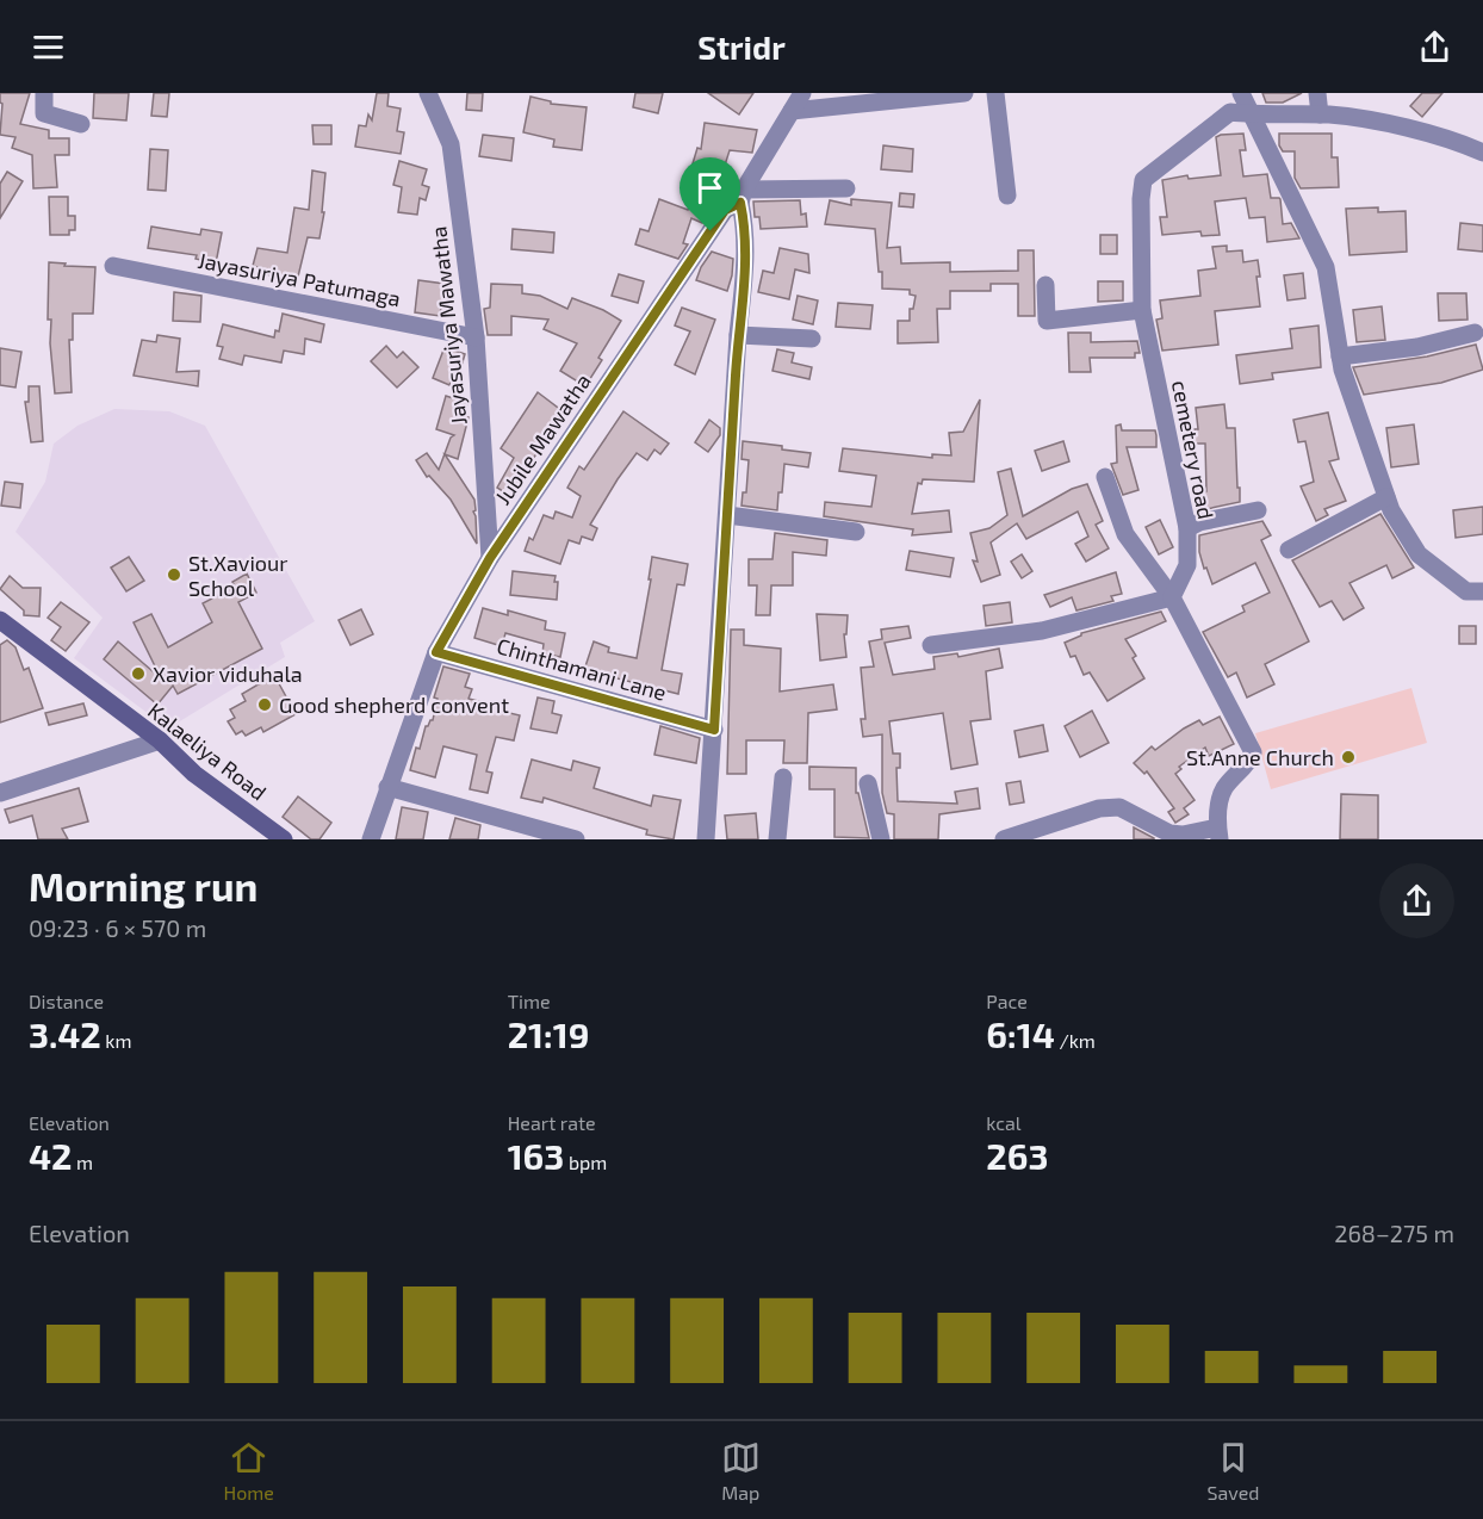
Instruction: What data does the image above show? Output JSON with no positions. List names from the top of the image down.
{
  "streets": {
    "street": [
      "Jayasuriya Patumaga",
      "Jayasuriya Mawatha",
      "Jubile Mawatha",
      "cemetery road",
      "Chinthamani Lane",
      "Kalaeliya Road"
    ]
  },
  "crossings": [
    ["Jayasuriya Patumaga", "Jayasuriya Mawatha"],
    ["Jayasuriya Mawatha", "Jubile Mawatha"],
    ["Jubile Mawatha", "Chinthamani Lane"]
  ],
  "places": [
    "St.Xaviour School",
    "Xavior viduhala",
    "Good shepherd convent",
    "St.Anne Church"
  ],
  "page": {
    "header": "Stridr",
    "heading": ["Morning run", "09:23 · 6 × 570 m"],
    "stats": [
      ["Distance", "3.42 km"],
      ["Time", "21:19"],
      ["Pace", "6:14 /km"],
      ["Elevation", "42 m"],
      ["Heart rate", "163 bpm"],
      ["kcal", "263"]
    ],
    "chart": ["Elevation", "268–275 m"],
    "tabs": ["Home", "Map", "Saved"]
  }
}
